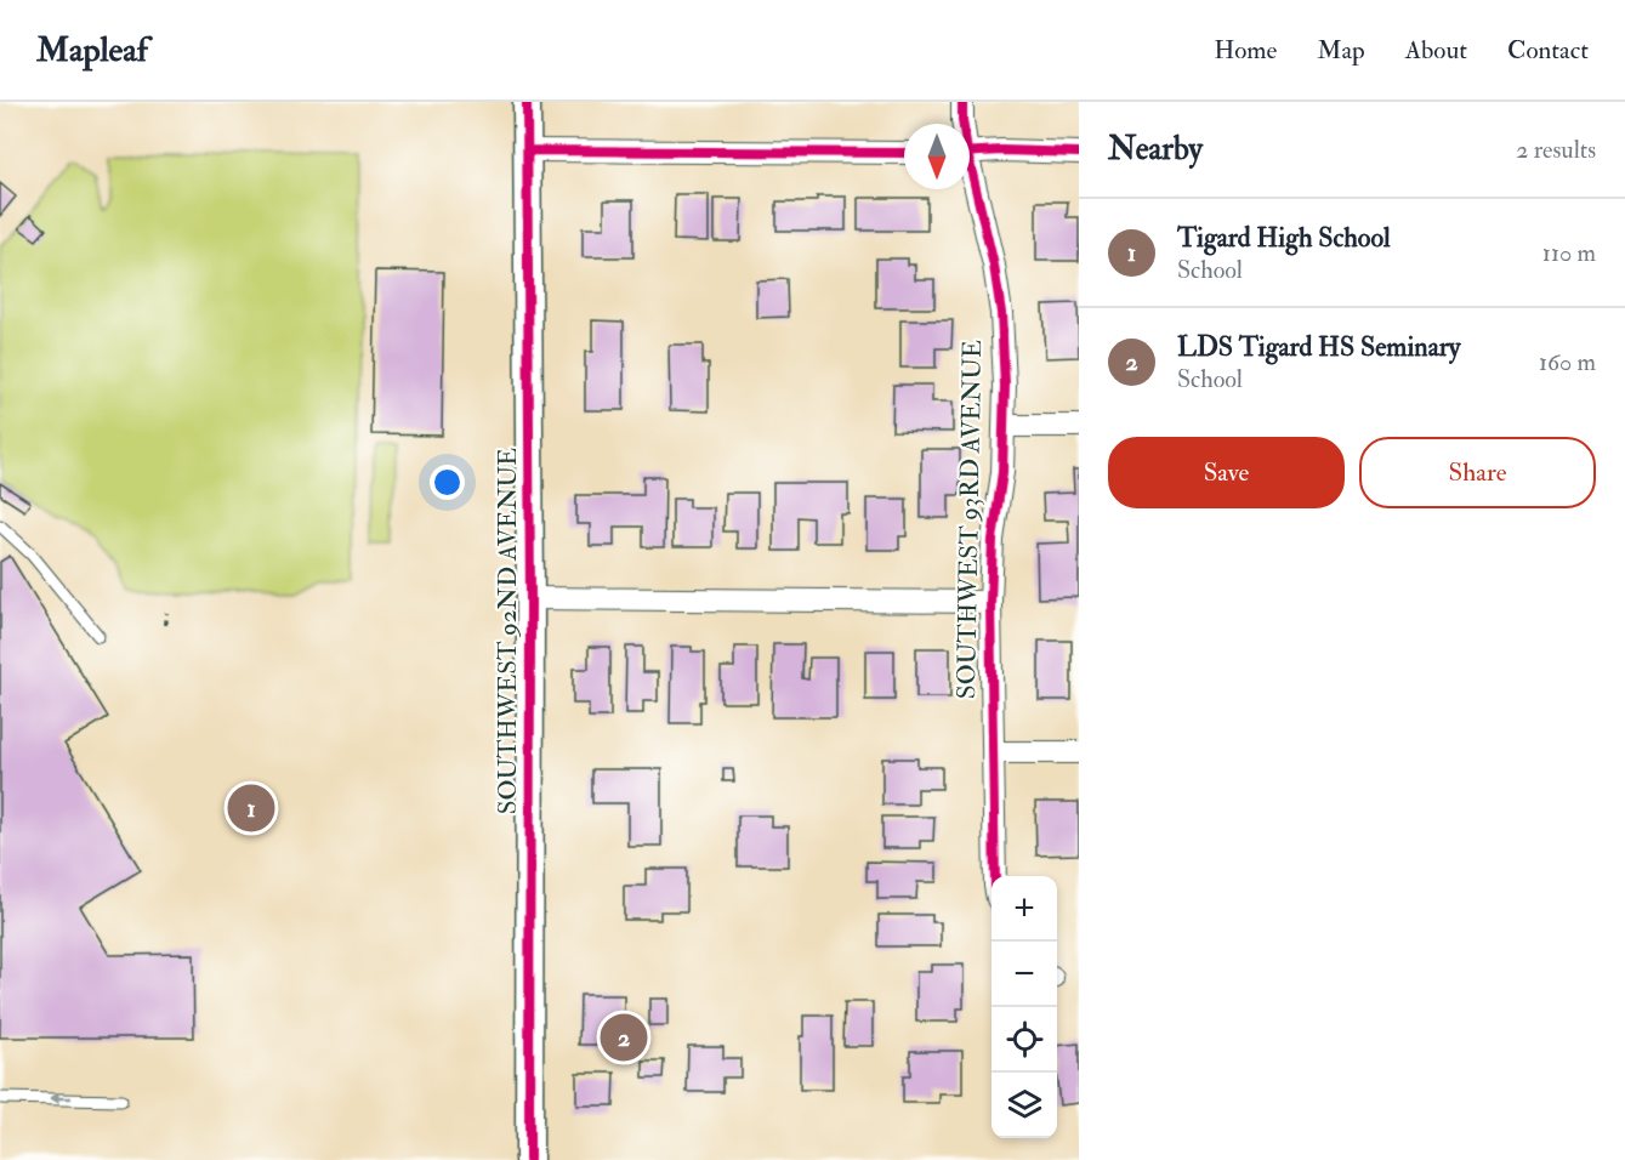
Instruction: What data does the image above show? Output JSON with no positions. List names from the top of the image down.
{
  "streets": {
    "street": ["SOUTHWEST 93RD AVENUE", "SOUTHWEST 92ND AVENUE"]
  },
  "north": "bottom",
  "page": {
    "header": "Mapleaf",
    "nav": [
      "Home",
      "Map",
      "About",
      "Contact"
    ],
    "heading": ["Nearby", "2 results"],
    "list": [
      {
        "mark": "1",
        "name": "Tigard High School",
        "note": "School",
        "value": "110 m"
      },
      {
        "mark": "2",
        "name": "LDS Tigard HS Seminary",
        "note": "School",
        "value": "160 m"
      }
    ],
    "buttons": ["Save", "Share"],
    "pins": ["1", "2"],
    "map_buttons": ["+", "−"]
  }
}
